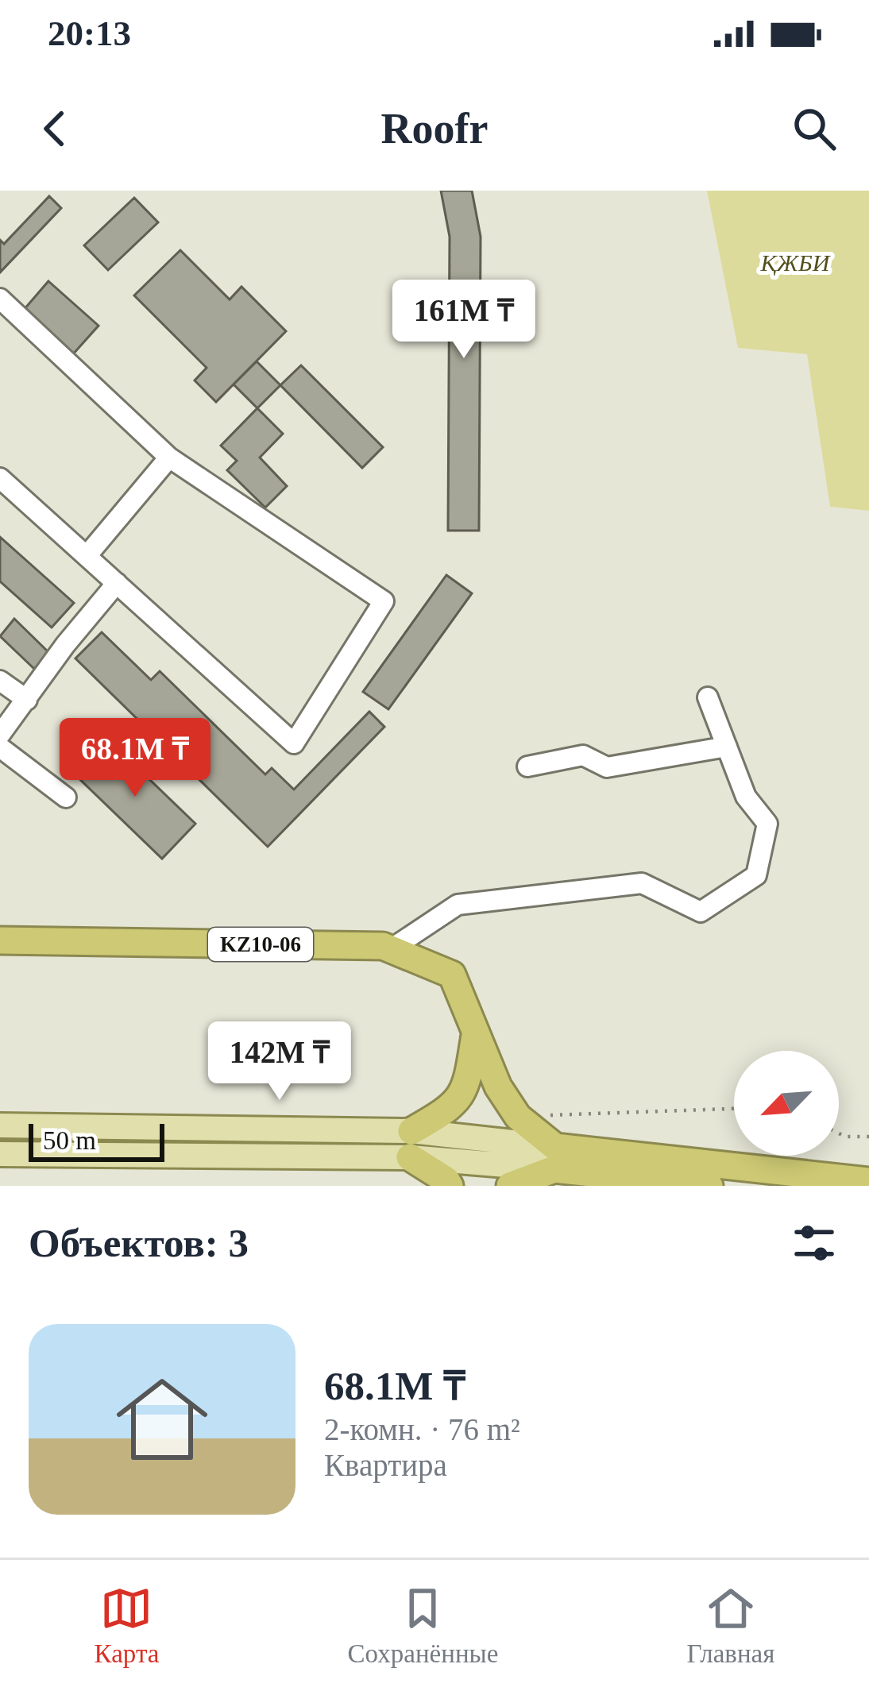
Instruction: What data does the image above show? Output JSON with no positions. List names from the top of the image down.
{
  "streets": {
    "highway": ["KZ10-06"]
  },
  "parks": ["ҚЖБИ"],
  "scale_bar": "50 m",
  "north": "bottom left",
  "page": {
    "status": "20:13",
    "header": "Roofr",
    "price": ["161M ₸", "68.1M ₸", "142M ₸"],
    "scale": "50 m",
    "heading": "Объектов: 3",
    "list": [
      {
        "name": "68.1M ₸",
        "note": "2-комн. · 76 m² · Квартира"
      }
    ],
    "tabs": ["Карта", "Сохранённые", "Главная"]
  }
}
